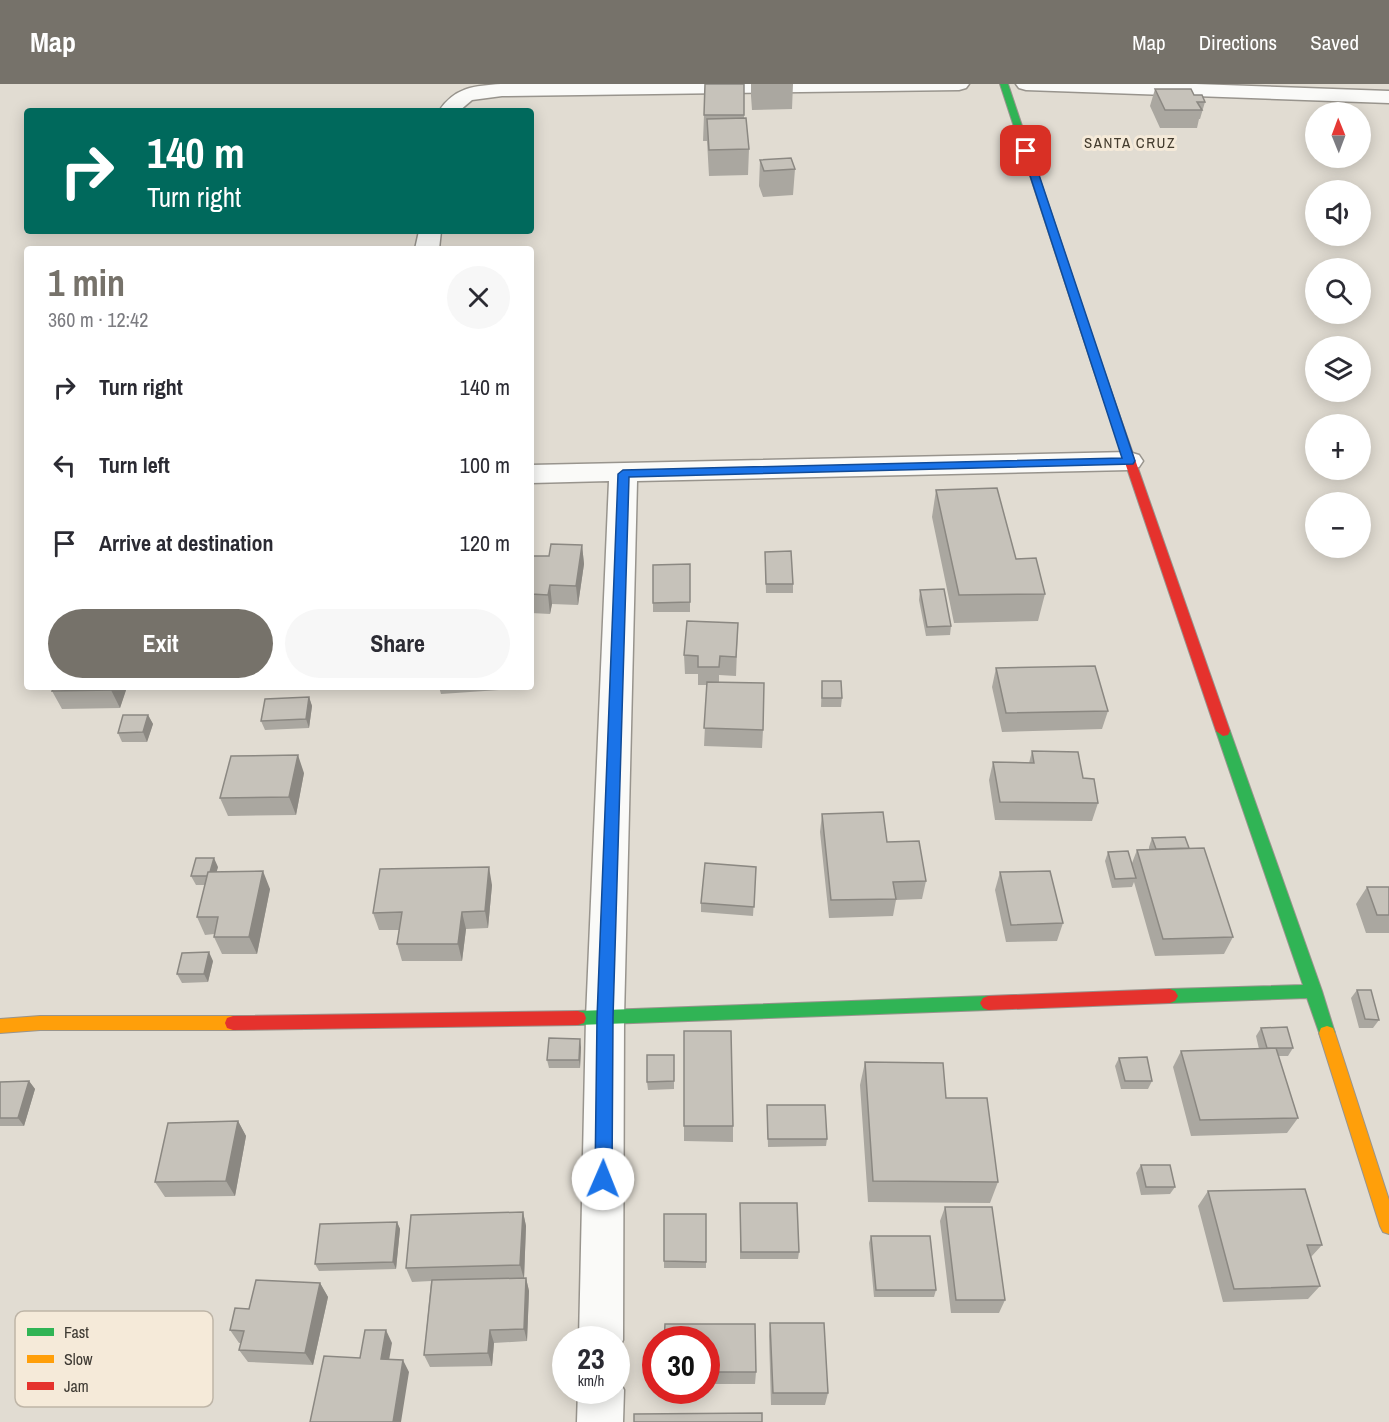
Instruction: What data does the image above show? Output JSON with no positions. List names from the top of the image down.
{
  "districts": ["SANTA CRUZ"],
  "legend": ["Fast", "Slow", "Jam"],
  "north": "top",
  "page": {
    "header": "Map",
    "nav": ["Map", "Directions", "Saved"],
    "map_buttons": ["+", "−"],
    "turn": ["140 m", "Turn right"],
    "heading": ["1 min", "360 m · 12:42"],
    "list": [
      {
        "name": "Turn right",
        "value": "140 m"
      },
      {
        "name": "Turn left",
        "value": "100 m"
      },
      {
        "name": "Arrive at destination",
        "value": "120 m"
      }
    ],
    "buttons": ["Exit", "Share"],
    "speed": "23 km/h",
    "limit": "30"
  }
}
